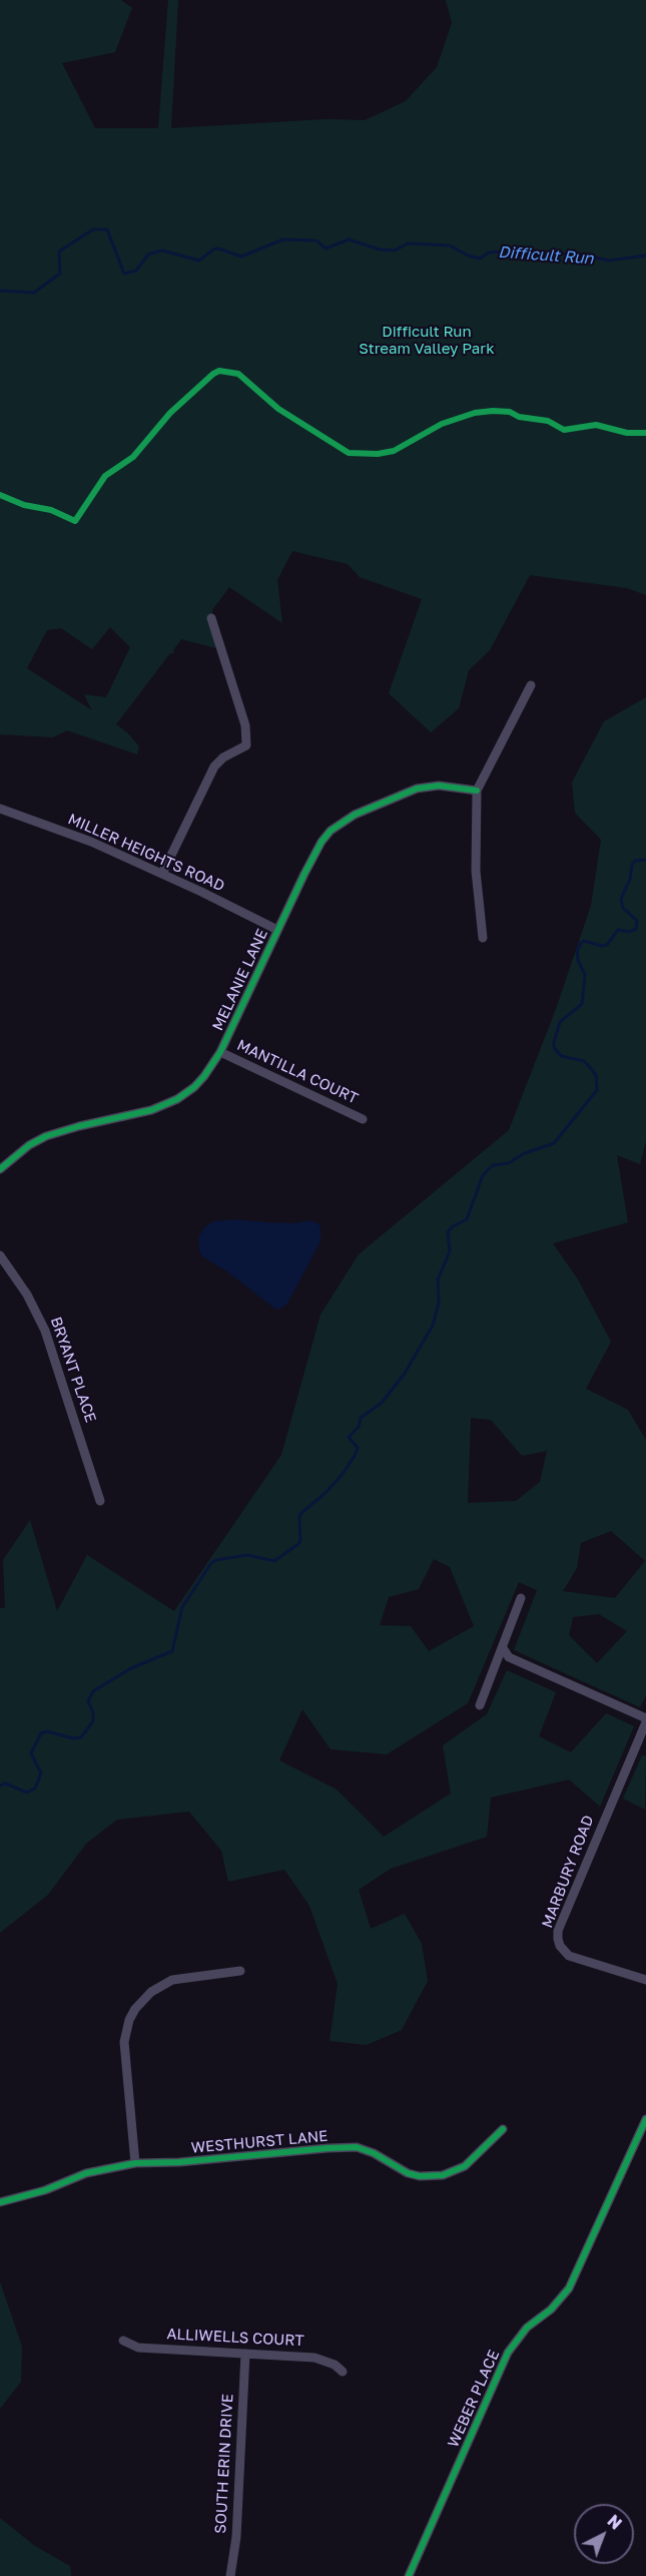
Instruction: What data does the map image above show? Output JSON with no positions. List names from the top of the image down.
{
  "streets": {
    "street": [
      "MILLER HEIGHTS ROAD",
      "MELANIE LANE",
      "MANTILLA COURT",
      "BRYANT PLACE",
      "MARBURY ROAD",
      "WESTHURST LANE",
      "ALLIWELLS COURT",
      "WEBER PLACE",
      "SOUTH ERIN DRIVE"
    ]
  },
  "crossings": [
    ["MILLER HEIGHTS ROAD", "MELANIE LANE"],
    ["MELANIE LANE", "MANTILLA COURT"],
    ["ALLIWELLS COURT", "SOUTH ERIN DRIVE"]
  ],
  "water": ["Difficult Run"],
  "parks": ["Difficult Run Stream Valley Park"],
  "north": "top right"
}
